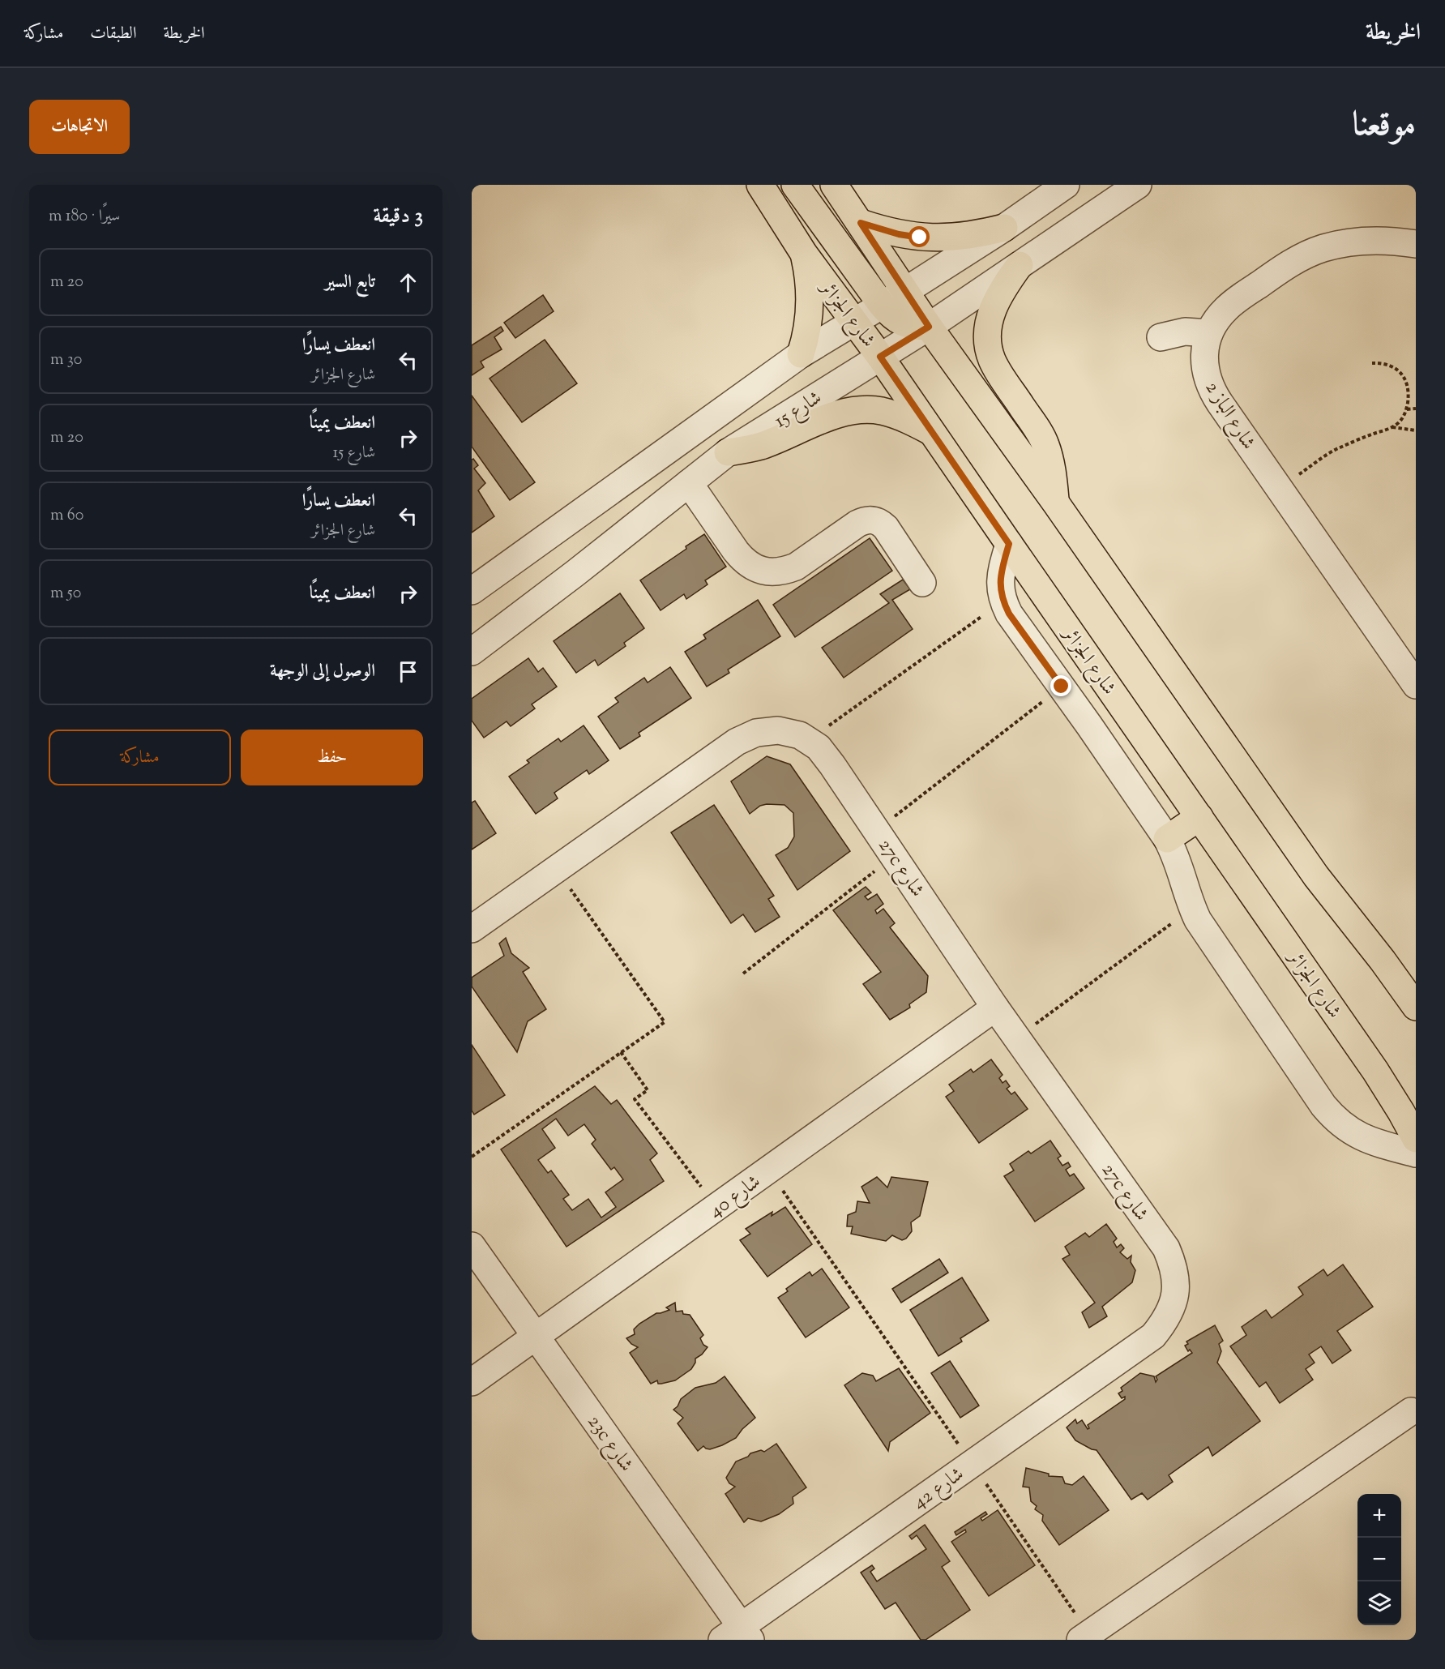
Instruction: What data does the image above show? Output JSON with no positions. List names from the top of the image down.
{
  "streets": {
    "main road": ["شارع الجزائر"],
    "street": [
      "شارع 15",
      "شارع الباز 2",
      "27c شارع",
      "شارع 40",
      "23c شارع",
      "شارع 42"
    ]
  },
  "crossings": [
    ["شارع الجزائر", "شارع 15"],
    ["27c شارع", "شارع 40"],
    ["27c شارع", "شارع 42"],
    ["شارع 40", "23c شارع"],
    ["23c شارع", "شارع 42"]
  ],
  "page": {
    "header": "الخريطة",
    "nav": ["الخريطة", "الطبقات", "مشاركة"],
    "title": "موقعنا",
    "buttons": [
      "الاتجاهات",
      ["حفظ", "مشاركة"]
    ],
    "heading": ["3 دقيقة", "سيرًا · 180 m"],
    "list": [
      ["تابع السير", "20 m"],
      ["انعطف يسارًا", "شارع الجزائر", "30 m"],
      ["انعطف يمينًا", "شارع 15", "20 m"],
      ["انعطف يسارًا", "شارع الجزائر", "60 m"],
      ["انعطف يمينًا", "50 m"],
      "الوصول إلى الوجهة"
    ],
    "map_buttons": ["+", "−"]
  }
}
